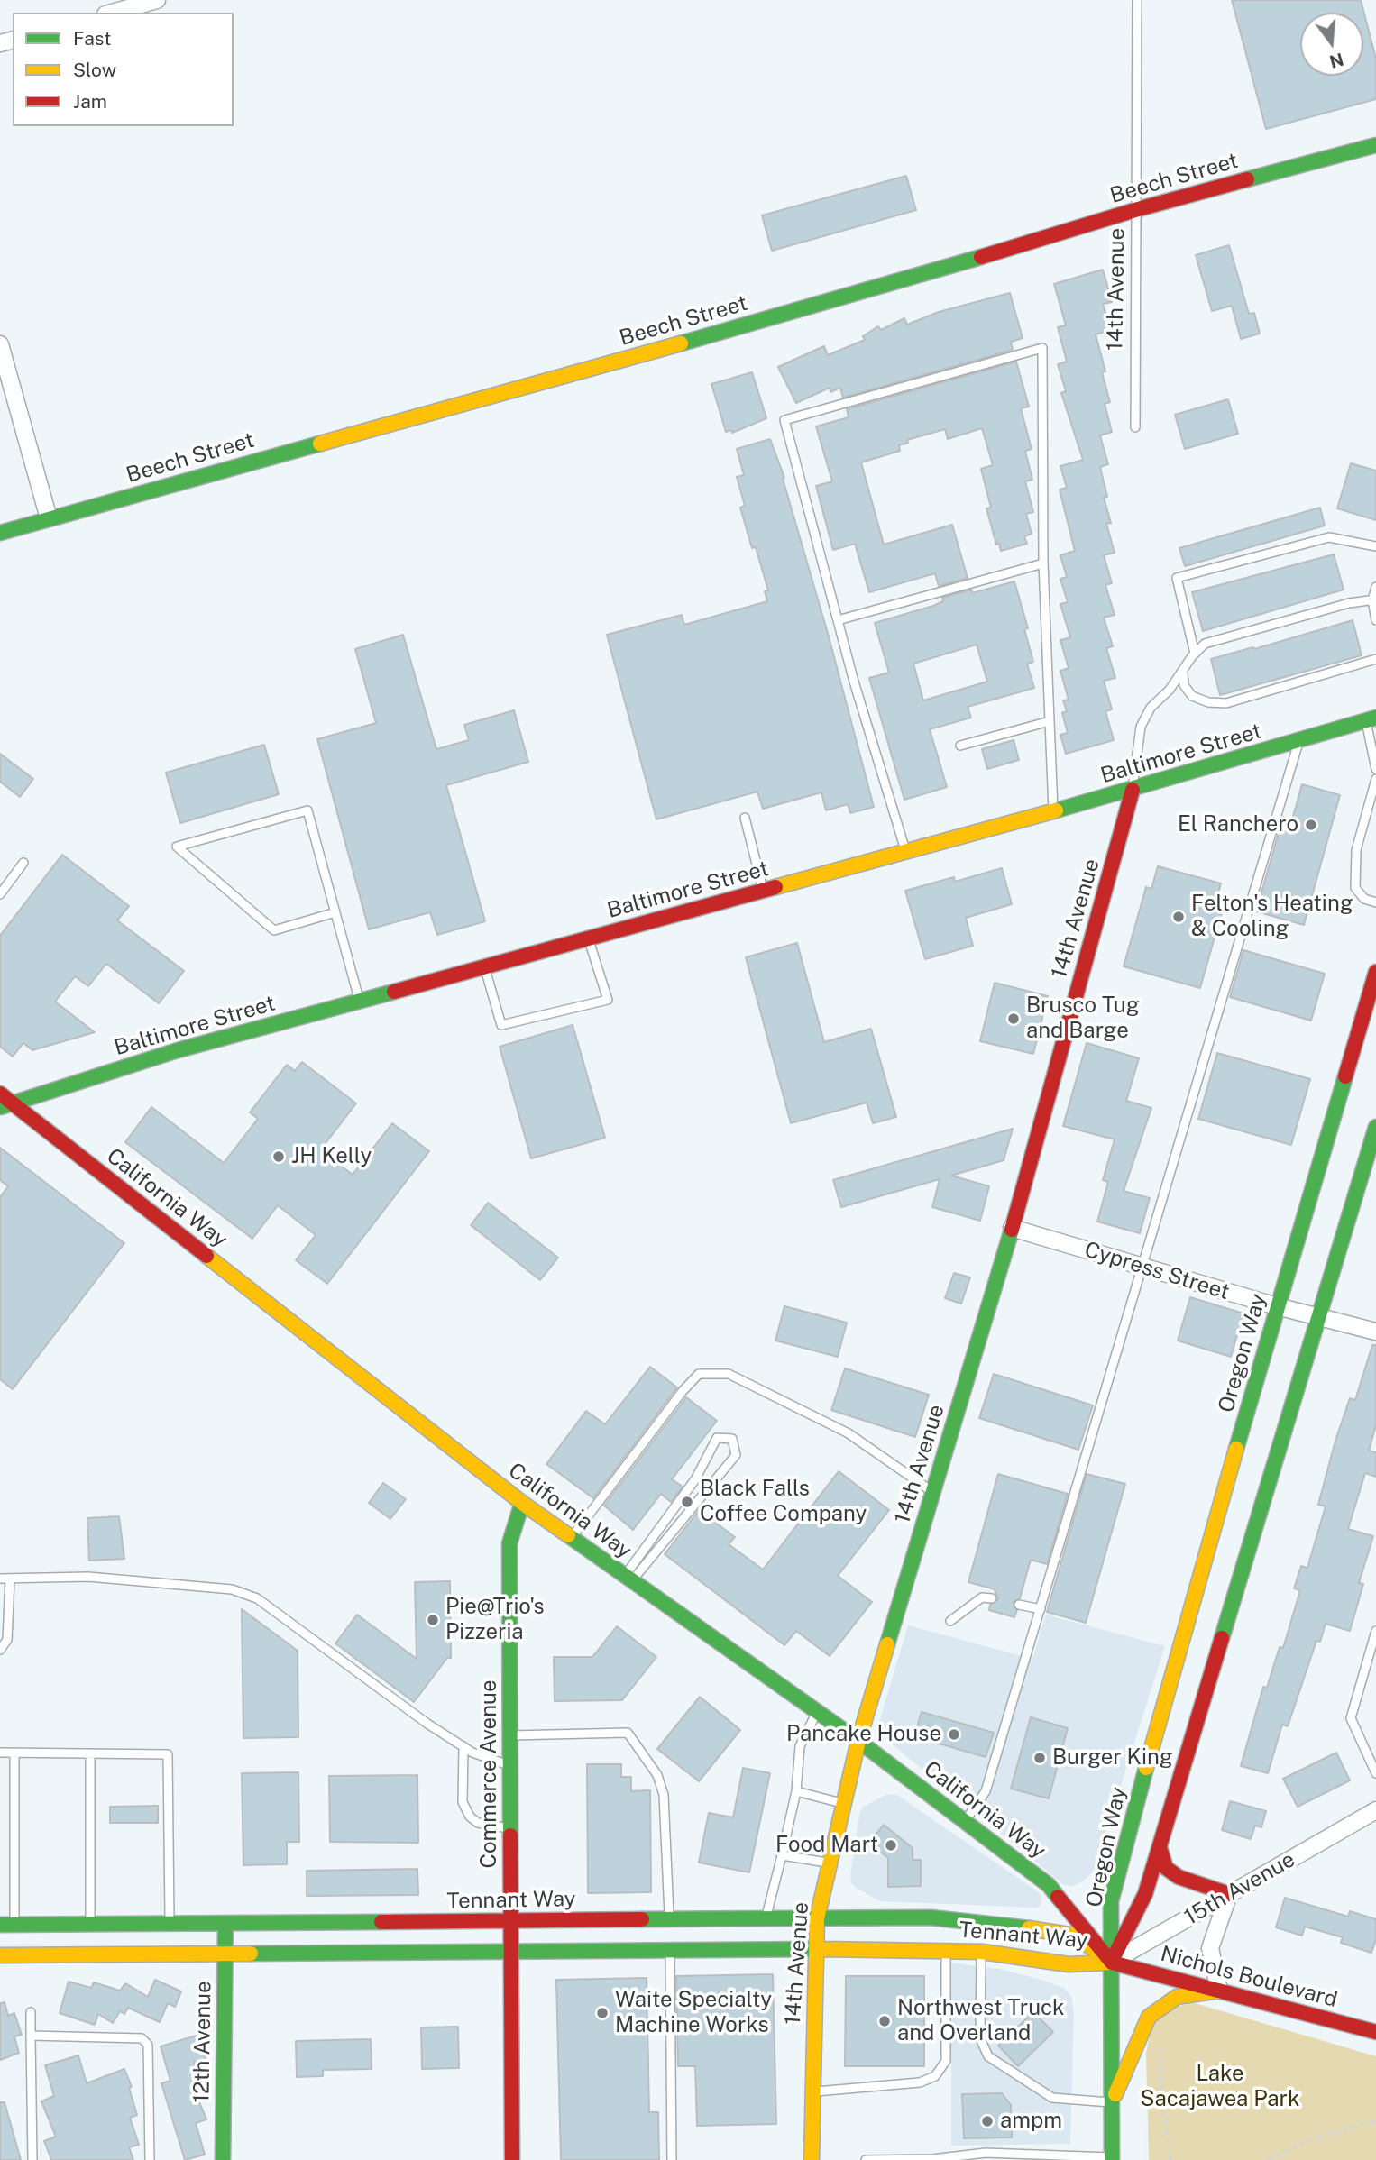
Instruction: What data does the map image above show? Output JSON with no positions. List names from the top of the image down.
{
  "streets": {
    "street": [
      "Beech Street",
      "14th Avenue",
      "Baltimore Street",
      "California Way",
      "Cypress Street",
      "Oregon Way",
      "Commerce Avenue",
      "15th Avenue",
      "Tennant Way",
      "Nichols Boulevard",
      "12th Avenue"
    ]
  },
  "crossings": [
    ["Beech Street", "14th Avenue"],
    ["14th Avenue", "Baltimore Street"],
    ["14th Avenue", "California Way"],
    ["14th Avenue", "Cypress Street"],
    ["14th Avenue", "Tennant Way"],
    ["Baltimore Street", "California Way"],
    ["California Way", "Oregon Way"],
    ["California Way", "Commerce Avenue"],
    ["California Way", "15th Avenue"],
    ["California Way", "Tennant Way"],
    ["California Way", "Nichols Boulevard"],
    ["Cypress Street", "Oregon Way"],
    ["Oregon Way", "15th Avenue"],
    ["Oregon Way", "Tennant Way"],
    ["Oregon Way", "Nichols Boulevard"],
    ["Commerce Avenue", "Tennant Way"],
    ["15th Avenue", "Tennant Way"],
    ["15th Avenue", "Nichols Boulevard"],
    ["Tennant Way", "Nichols Boulevard"],
    ["Tennant Way", "12th Avenue"]
  ],
  "parks": ["Lake Sacajawea Park"],
  "places": [
    "El Ranchero",
    "Felton's Heating & Cooling",
    "Brusco Tug and Barge",
    "JH Kelly",
    "Black Falls Coffee Company",
    "Pie@Trio's Pizzeria",
    "Pancake House",
    "Burger King",
    "Food Mart",
    "Waite Specialty Machine Works",
    "Northwest Truck and Overland",
    "ampm"
  ],
  "legend": ["Fast", "Slow", "Jam"],
  "north": "bottom"
}
